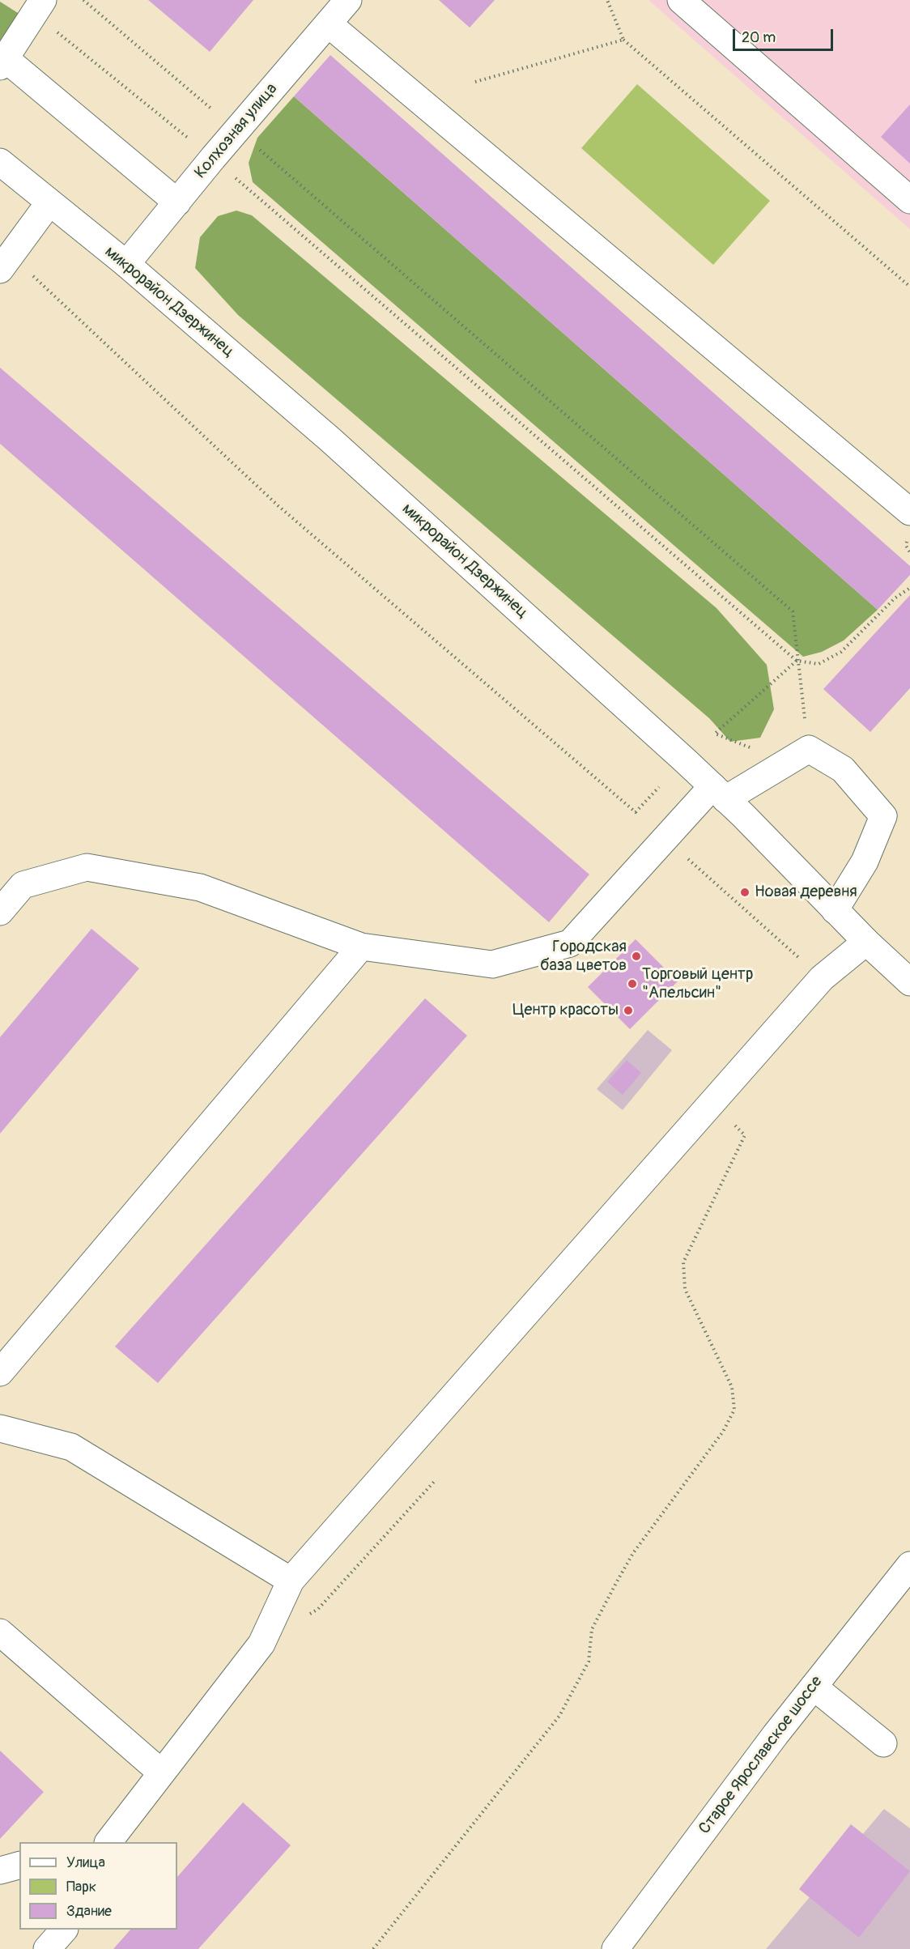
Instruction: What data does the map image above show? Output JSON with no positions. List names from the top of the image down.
{
  "streets": {
    "main road": ["Колхозная улица", "микрорайон Дзержинец", "Старое Ярославское шоссе"]
  },
  "crossings": [
    ["Колхозная улица", "микрорайон Дзержинец"]
  ],
  "places": [
    "Новая деревня",
    "Городская база цветов",
    "Торговый центр \"Апельсин\"",
    "Центр красоты"
  ],
  "legend": ["Улица", "Парк", "Здание"],
  "scale_bar": "20 m"
}
